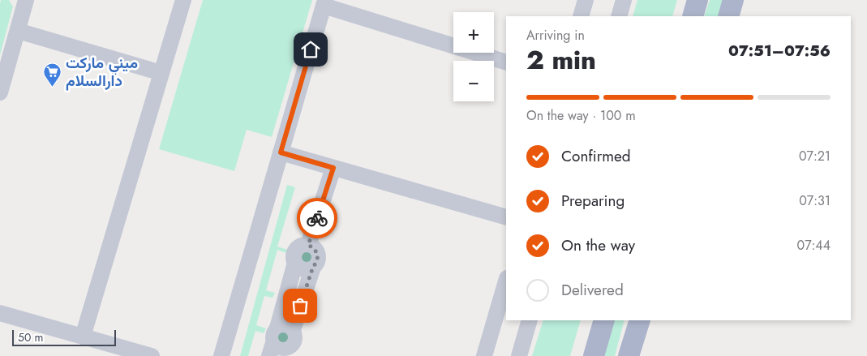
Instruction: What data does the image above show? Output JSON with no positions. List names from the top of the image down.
{
  "places": {
    "supermarket": ["ميني ماركت دارالسلام"]
  },
  "scale_bar": "50 m",
  "page": {
    "map_buttons": ["+", "−"],
    "heading": ["2 min", "Arriving in", "07:51–07:56"],
    "bar": "On the way · 100 m",
    "list": [
      ["Confirmed", "07:21"],
      ["Preparing", "07:31"],
      ["On the way", "07:44"],
      "Delivered"
    ],
    "scale": "50 m"
  }
}
